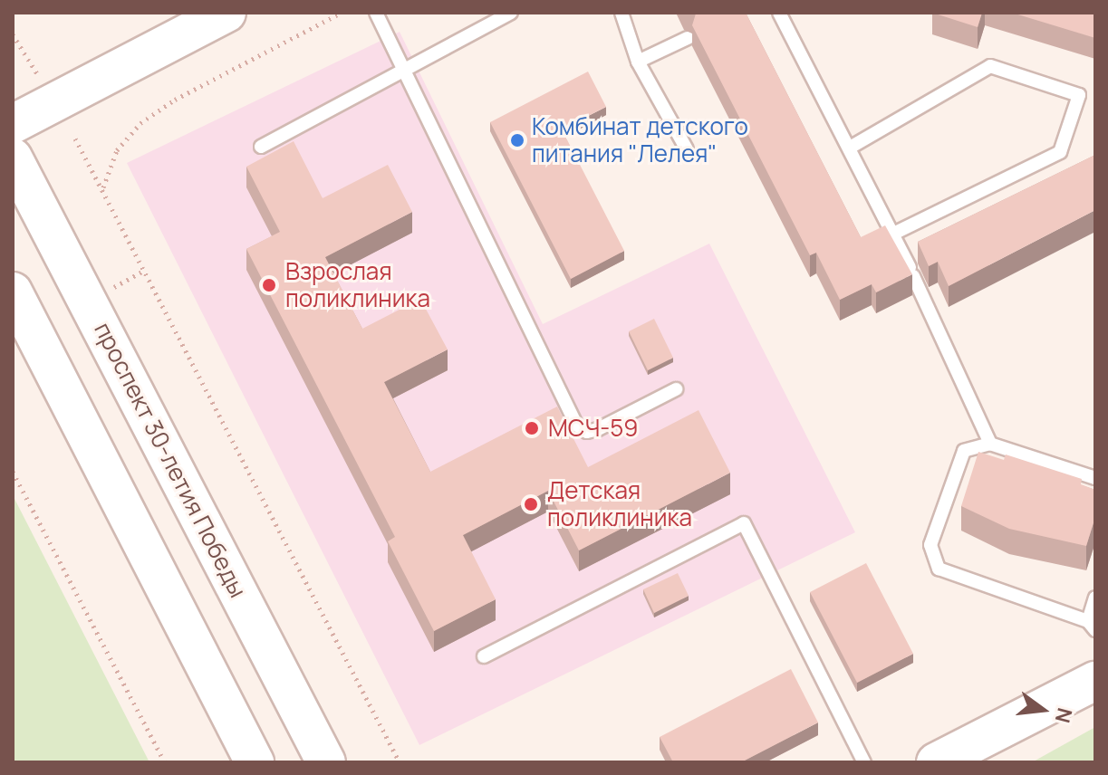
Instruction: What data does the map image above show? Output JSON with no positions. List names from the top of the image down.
{
  "streets": {
    "main road": ["проспект 30-летия Победы"]
  },
  "places": [
    "Комбинат детского питания \"Лелея\"",
    "Взрослая поликлиника",
    "МСЧ-59",
    "Детская поликлиника"
  ],
  "north": "right"
}
